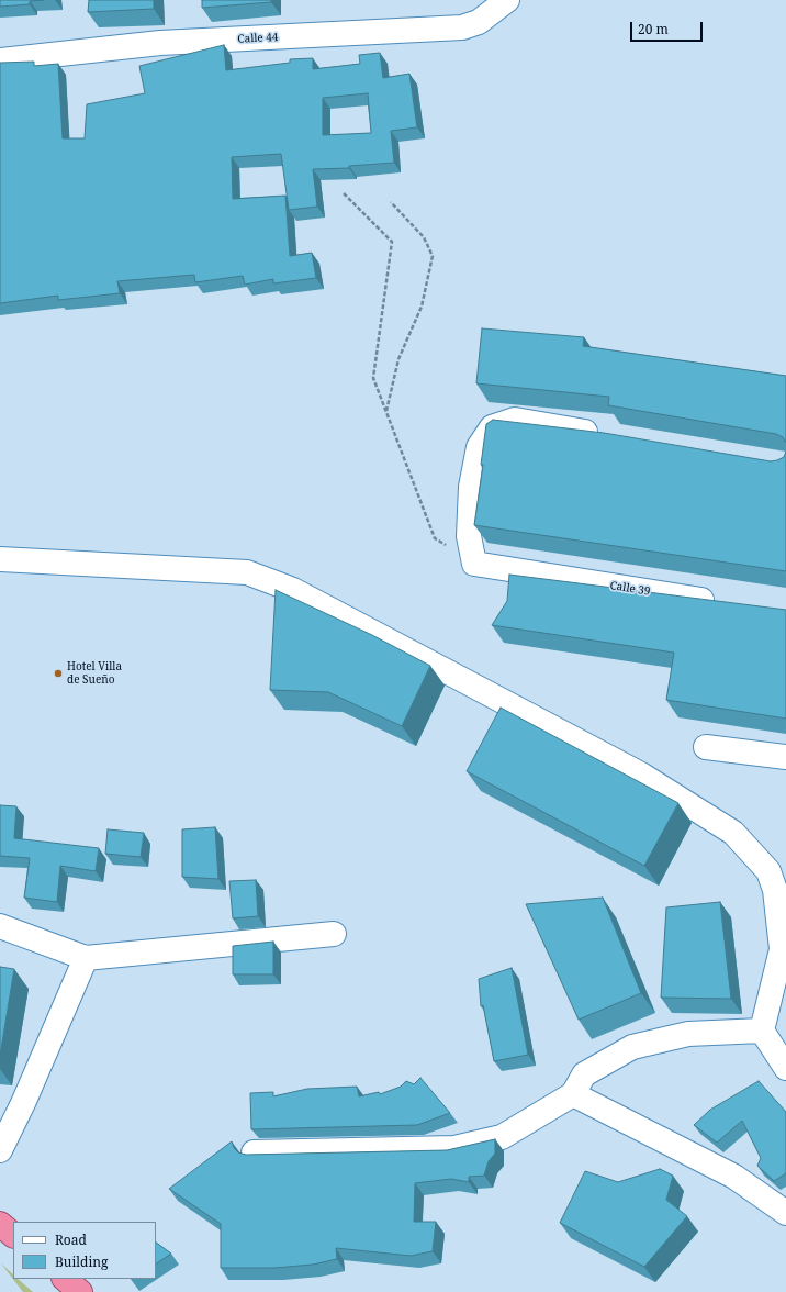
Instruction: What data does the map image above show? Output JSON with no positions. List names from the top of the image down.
{
  "streets": {
    "street": ["Calle 44", "Calle 39"]
  },
  "places": ["Hotel Villa de Sueño"],
  "legend": ["Road", "Building"],
  "scale_bar": "20 m"
}
